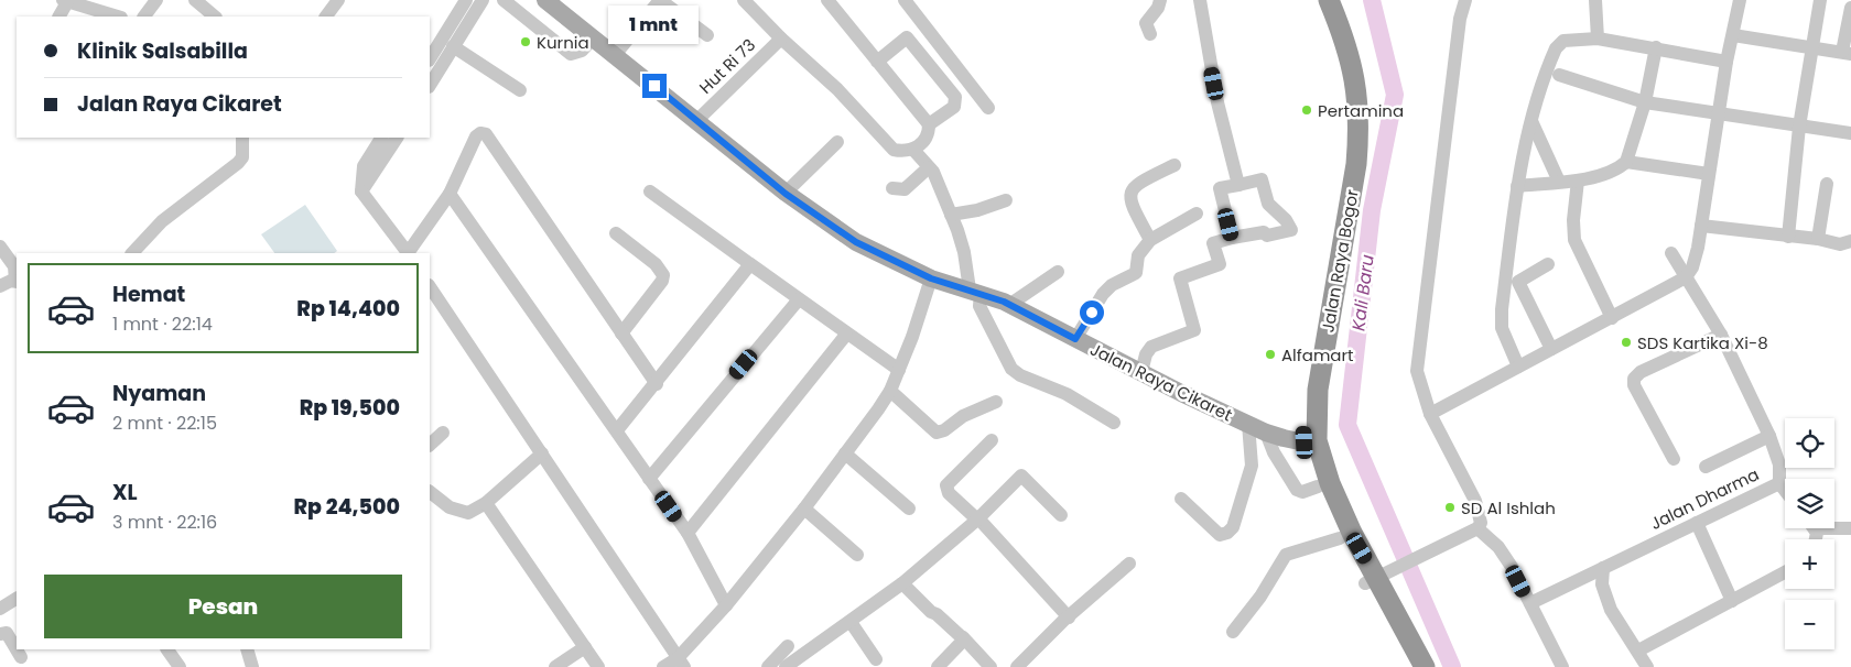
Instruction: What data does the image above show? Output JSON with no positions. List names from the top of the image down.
{
  "streets": {
    "highway": ["Jalan Raya Bogor"],
    "main road": ["Jalan Raya Cikaret"],
    "street": ["Hut Ri 73", "Jalan Dharma"]
  },
  "crossings": [
    ["Hut Ri 73", "Jalan Raya Cikaret"],
    ["Jalan Raya Bogor", "Jalan Raya Cikaret"]
  ],
  "water": ["Kali Baru"],
  "places": [
    "Kurnia",
    "Pertamina",
    "SDS Kartika Xi-8",
    "Alfamart",
    "SD Al Ishlah"
  ],
  "page": {
    "bubble": "1 mnt",
    "banner": ["Klinik Salsabilla", "Jalan Raya Cikaret"],
    "list": [
      {
        "name": "Hemat",
        "note": "1 mnt · 22:14",
        "value": "Rp 14,400"
      },
      {
        "name": "Nyaman",
        "note": "2 mnt · 22:15",
        "value": "Rp 19,500"
      },
      {
        "name": "XL",
        "note": "3 mnt · 22:16",
        "value": "Rp 24,500"
      }
    ],
    "map_buttons": ["+", "−"],
    "buttons": "Pesan"
  }
}
